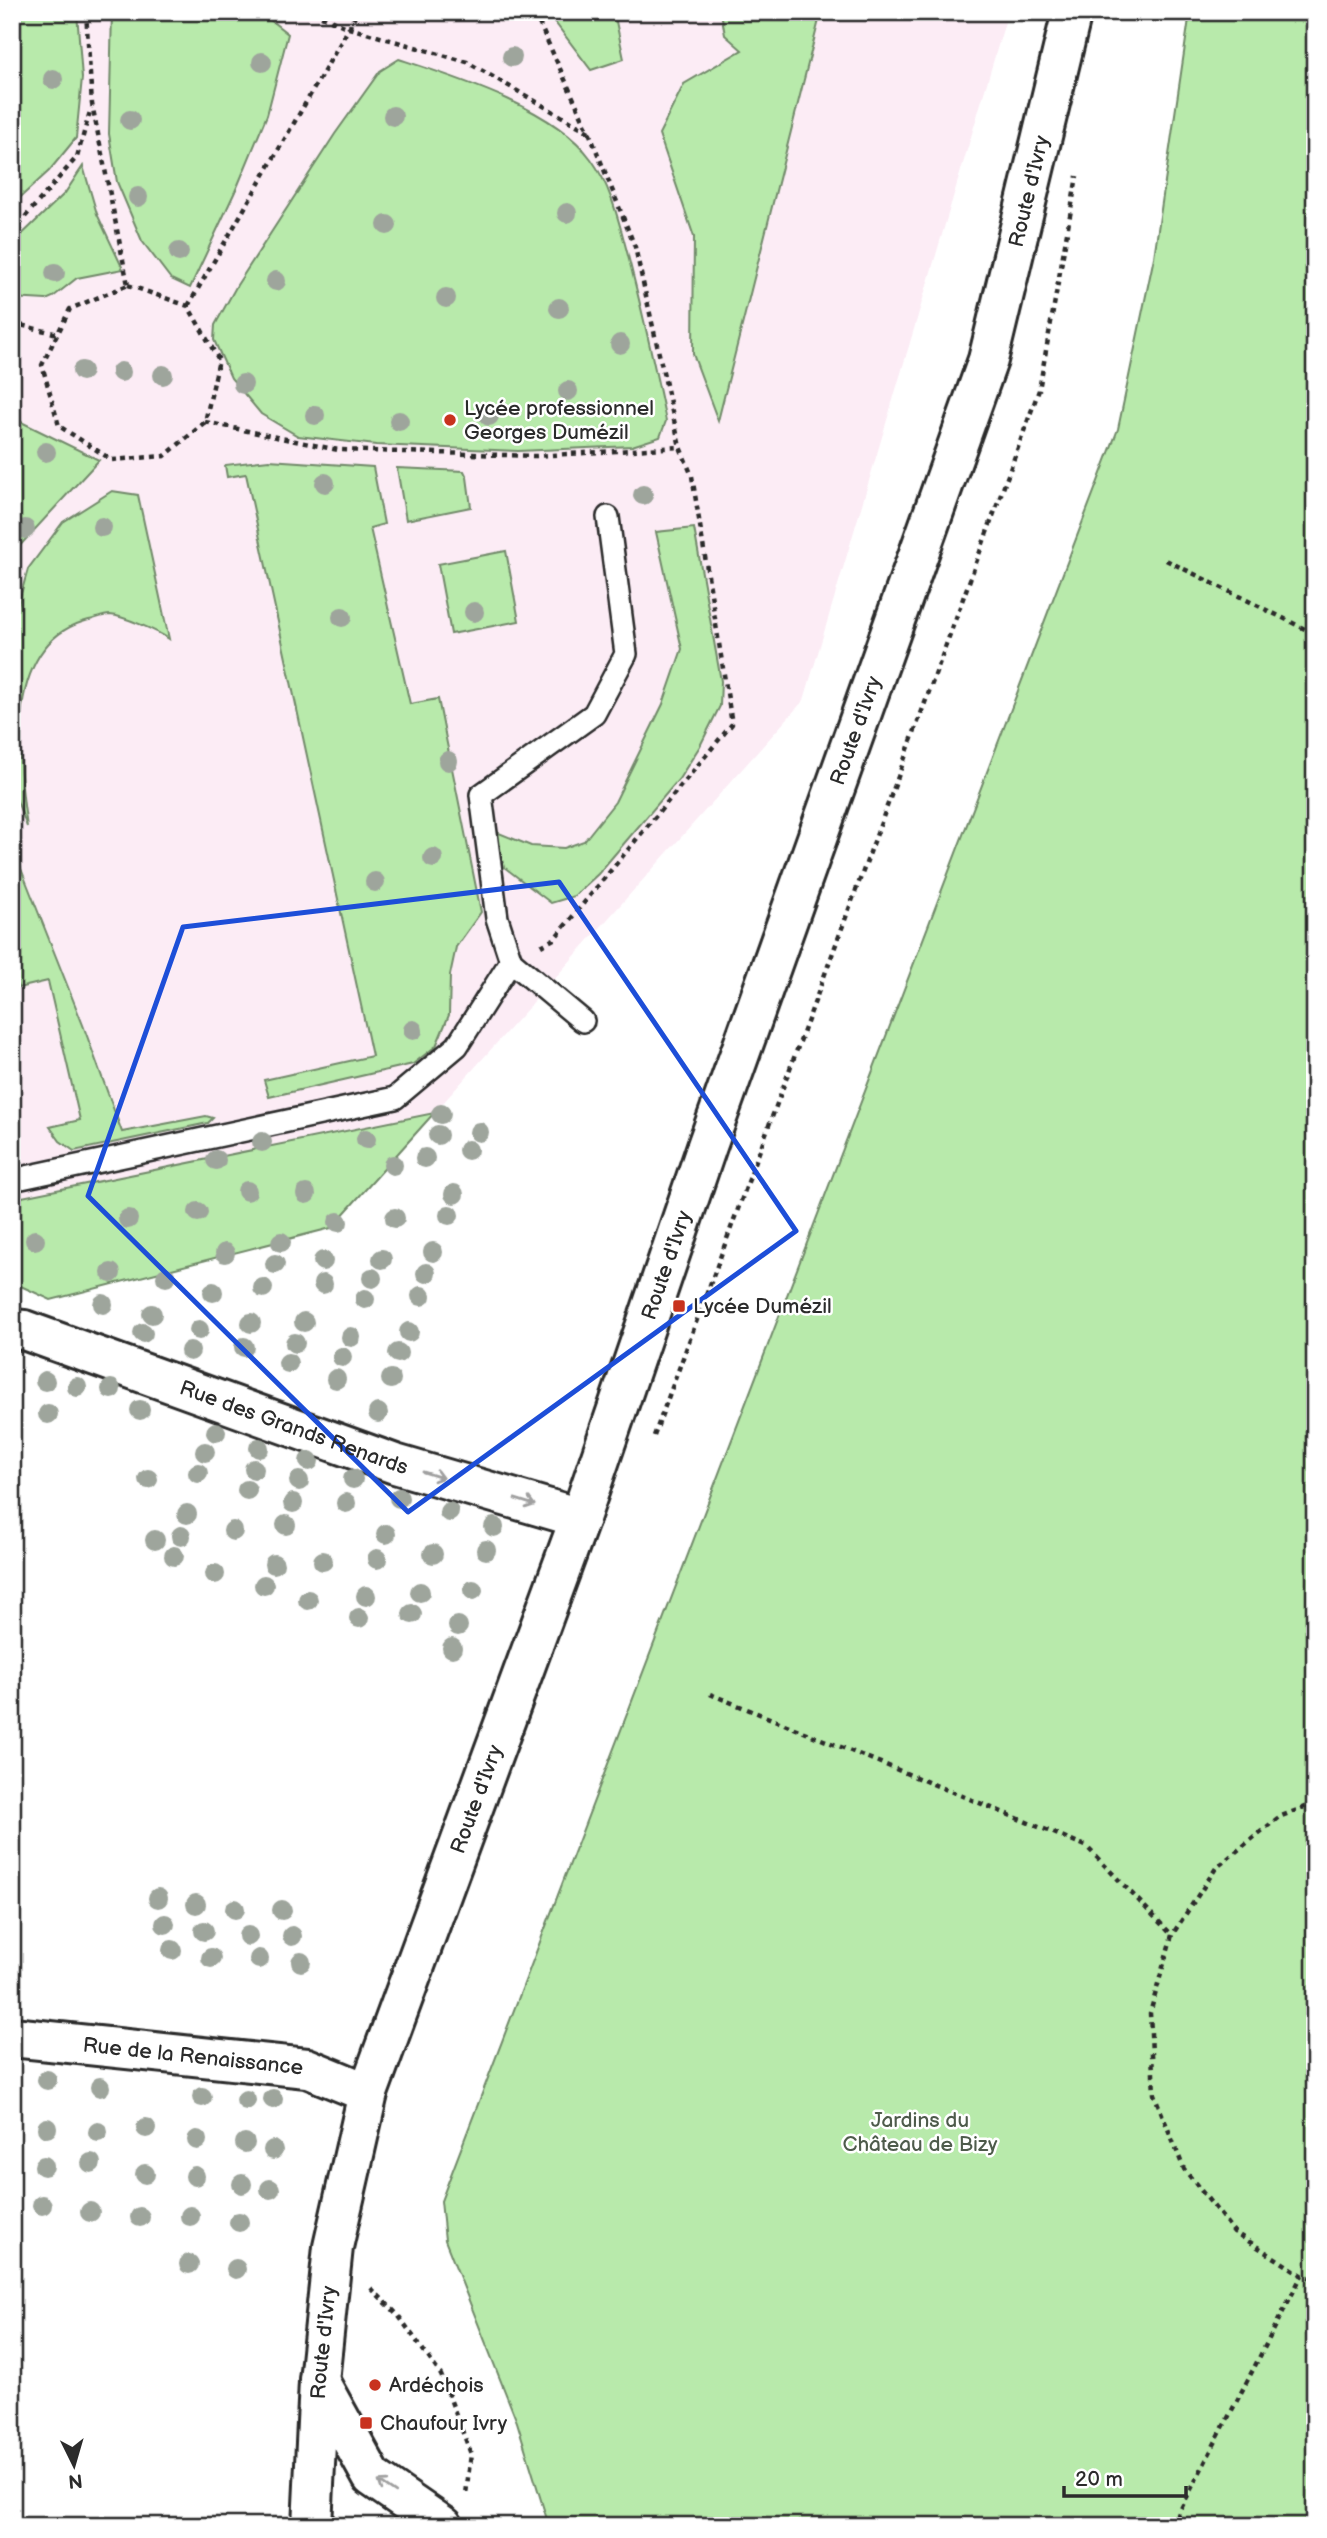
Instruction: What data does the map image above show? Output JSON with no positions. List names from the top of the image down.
{
  "streets": {
    "street": ["Route d'Ivry", "Rue des Grands Renards", "Rue de la Renaissance"]
  },
  "crossings": [
    ["Route d'Ivry", "Rue des Grands Renards"],
    ["Route d'Ivry", "Rue de la Renaissance"]
  ],
  "one_way": ["Rue des Grands Renards"],
  "parks": ["Jardins du Château de Bizy"],
  "places": {
    "other": ["Lycée professionnel Georges Dumézil", "Ardéchois"],
    "transit": ["Lycée Dumézil", "Chaufour Ivry"]
  },
  "scale_bar": "20 m",
  "north": "bottom"
}
